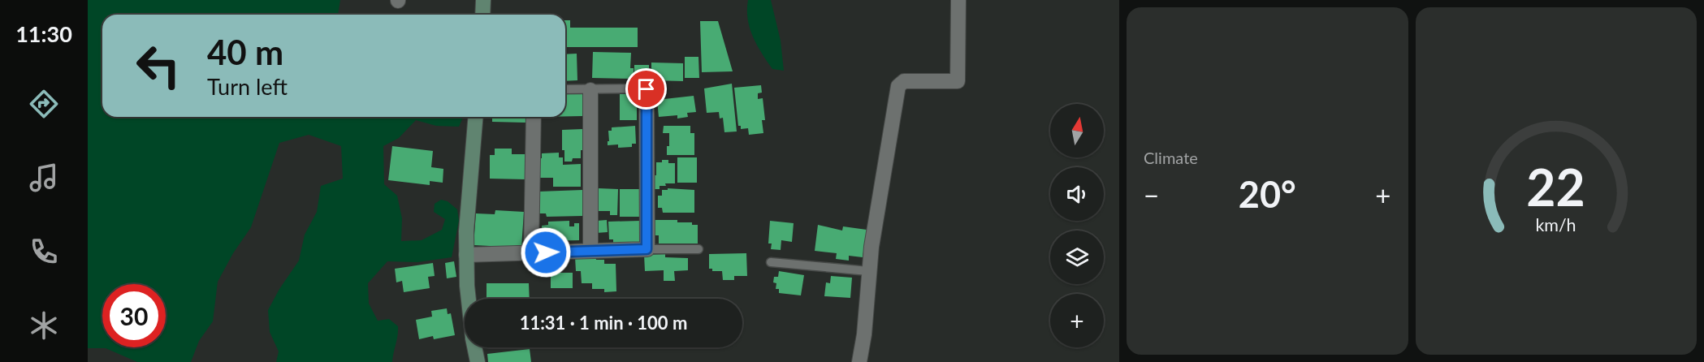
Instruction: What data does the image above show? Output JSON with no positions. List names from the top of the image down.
{
  "north": "top",
  "page": {
    "tabs": "11:30",
    "tile": "Climate",
    "turn": ["40 m", "Turn left"],
    "map_buttons": "+",
    "heat": ["−", "20°", "+"],
    "limit": "30",
    "trip": "11:31 · 1 min · 100 m",
    "gauge": ["22", "km/h"]
  }
}
